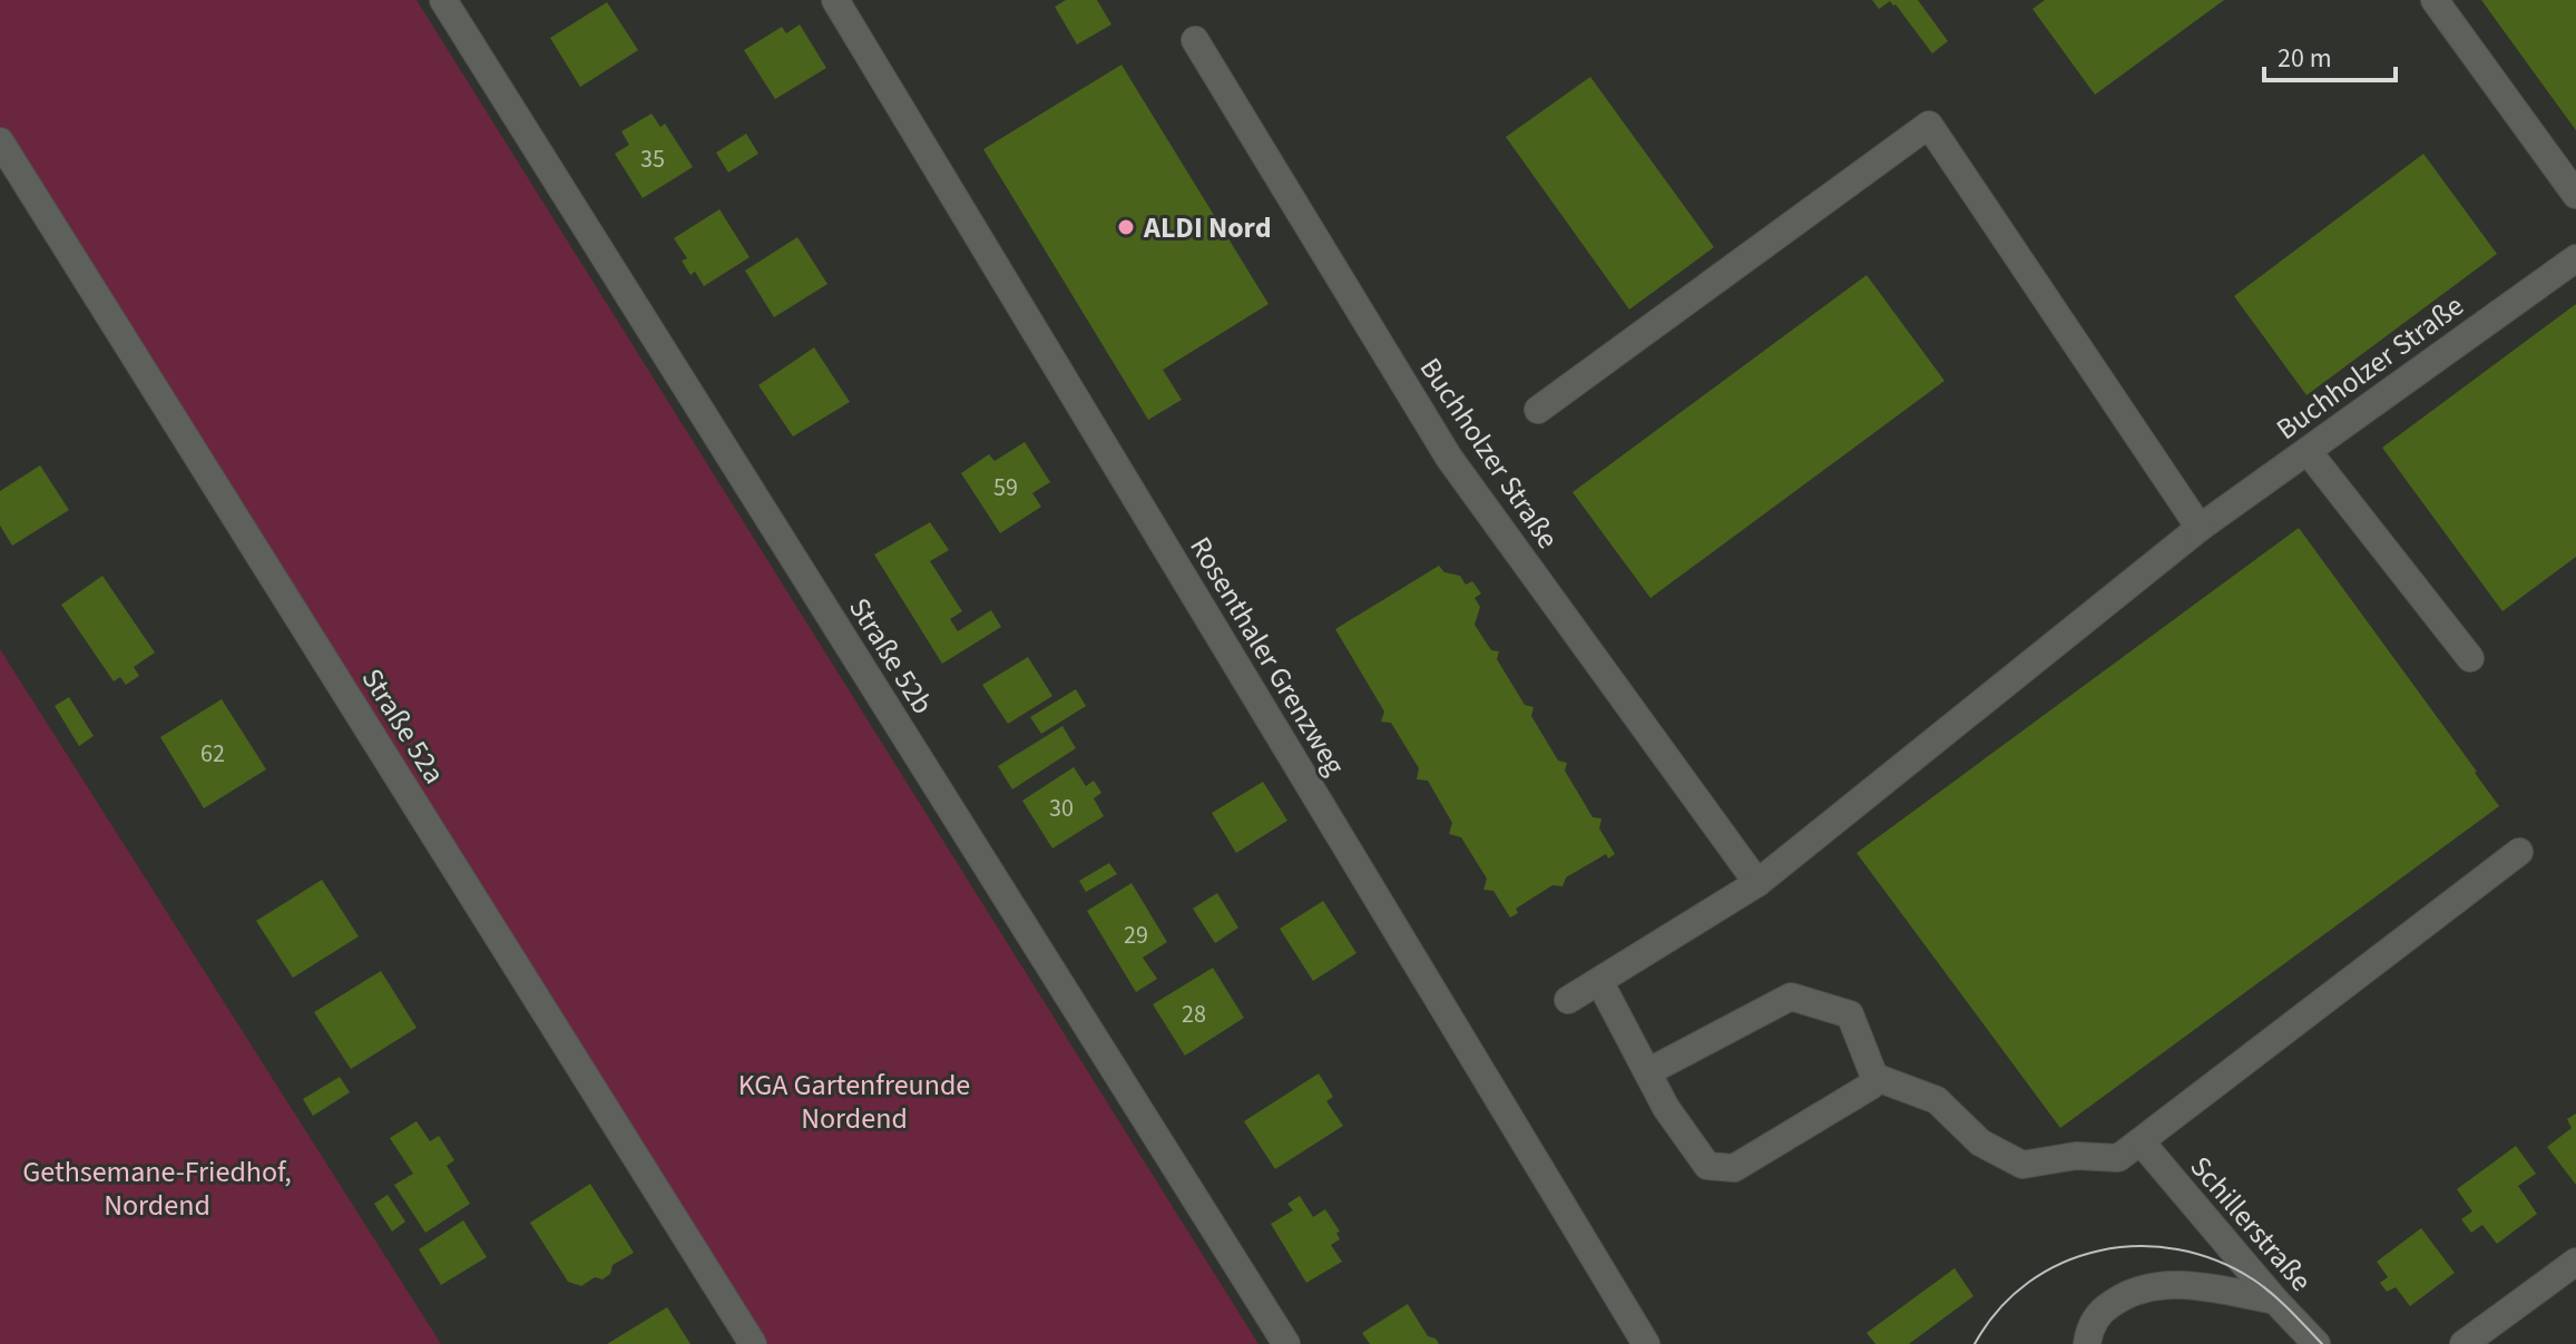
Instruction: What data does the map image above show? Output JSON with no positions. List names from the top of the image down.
{
  "streets": {
    "street": [
      "Buchholzer Straße",
      "Straße 52b",
      "Rosenthaler Grenzweg",
      "Straße 52a",
      "Schillerstraße"
    ]
  },
  "parks": ["KGA Gartenfreunde Nordend", "Gethsemane-Friedhof, Nordend"],
  "places": ["ALDI Nord"],
  "house_numbers": [
    "35",
    "59",
    "62",
    "30",
    "29",
    "28"
  ],
  "scale_bar": "20 m"
}
